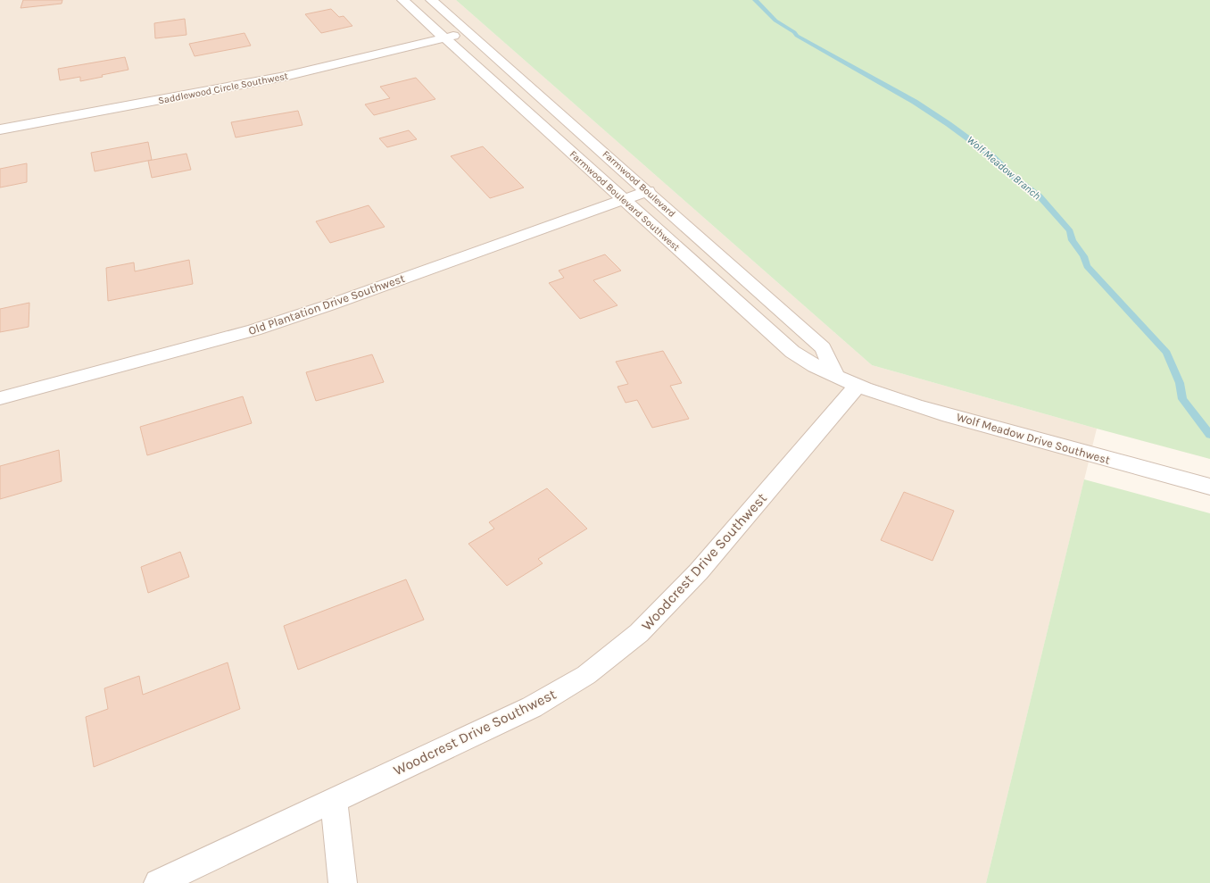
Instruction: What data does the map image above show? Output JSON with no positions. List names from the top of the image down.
{
  "streets": {
    "street": [
      "Saddlewood Circle Southwest",
      "Farmwood Boulevard",
      "Farmwood Boulevard Southwest",
      "Old Plantation Drive Southwest",
      "Wolf Meadow Drive Southwest",
      "Woodcrest Drive Southwest"
    ]
  },
  "crossings": [
    ["Saddlewood Circle Southwest", "Farmwood Boulevard"],
    ["Saddlewood Circle Southwest", "Farmwood Boulevard Southwest"],
    ["Farmwood Boulevard", "Farmwood Boulevard Southwest"],
    ["Farmwood Boulevard", "Old Plantation Drive Southwest"],
    ["Farmwood Boulevard", "Wolf Meadow Drive Southwest"],
    ["Farmwood Boulevard", "Woodcrest Drive Southwest"],
    ["Farmwood Boulevard Southwest", "Old Plantation Drive Southwest"],
    ["Farmwood Boulevard Southwest", "Wolf Meadow Drive Southwest"],
    ["Farmwood Boulevard Southwest", "Woodcrest Drive Southwest"],
    ["Wolf Meadow Drive Southwest", "Woodcrest Drive Southwest"]
  ],
  "water": ["Wolf Meadow Branch"]
}
